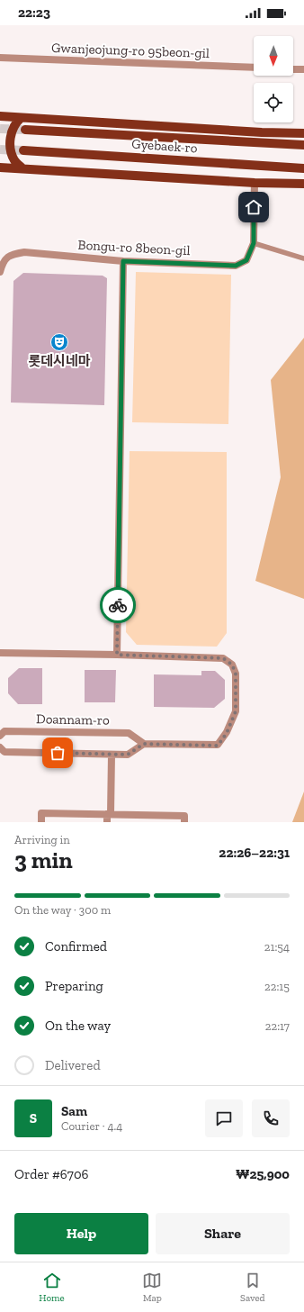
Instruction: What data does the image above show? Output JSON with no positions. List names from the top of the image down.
{
  "streets": {
    "main road": ["Gyebaek-ro"],
    "street": ["Gwanjeojung-ro 95beon-gil", "Bongu-ro 8beon-gil", "Doannam-ro"]
  },
  "places": {
    "theatre": ["롯데시네마"]
  },
  "north": "bottom",
  "page": {
    "status": "22:23",
    "heading": ["3 min", "Arriving in", "22:26–22:31"],
    "panel": [
      "Sam",
      "Courier · 4.4",
      "Order #6706",
      "₩25,900"
    ],
    "bar": "On the way · 300 m",
    "list": [
      ["Confirmed", "21:54"],
      ["Preparing", "22:15"],
      ["On the way", "22:17"],
      "Delivered"
    ],
    "round": "S",
    "buttons": ["Help", "Share"],
    "tabs": ["Home", "Map", "Saved"]
  }
}
